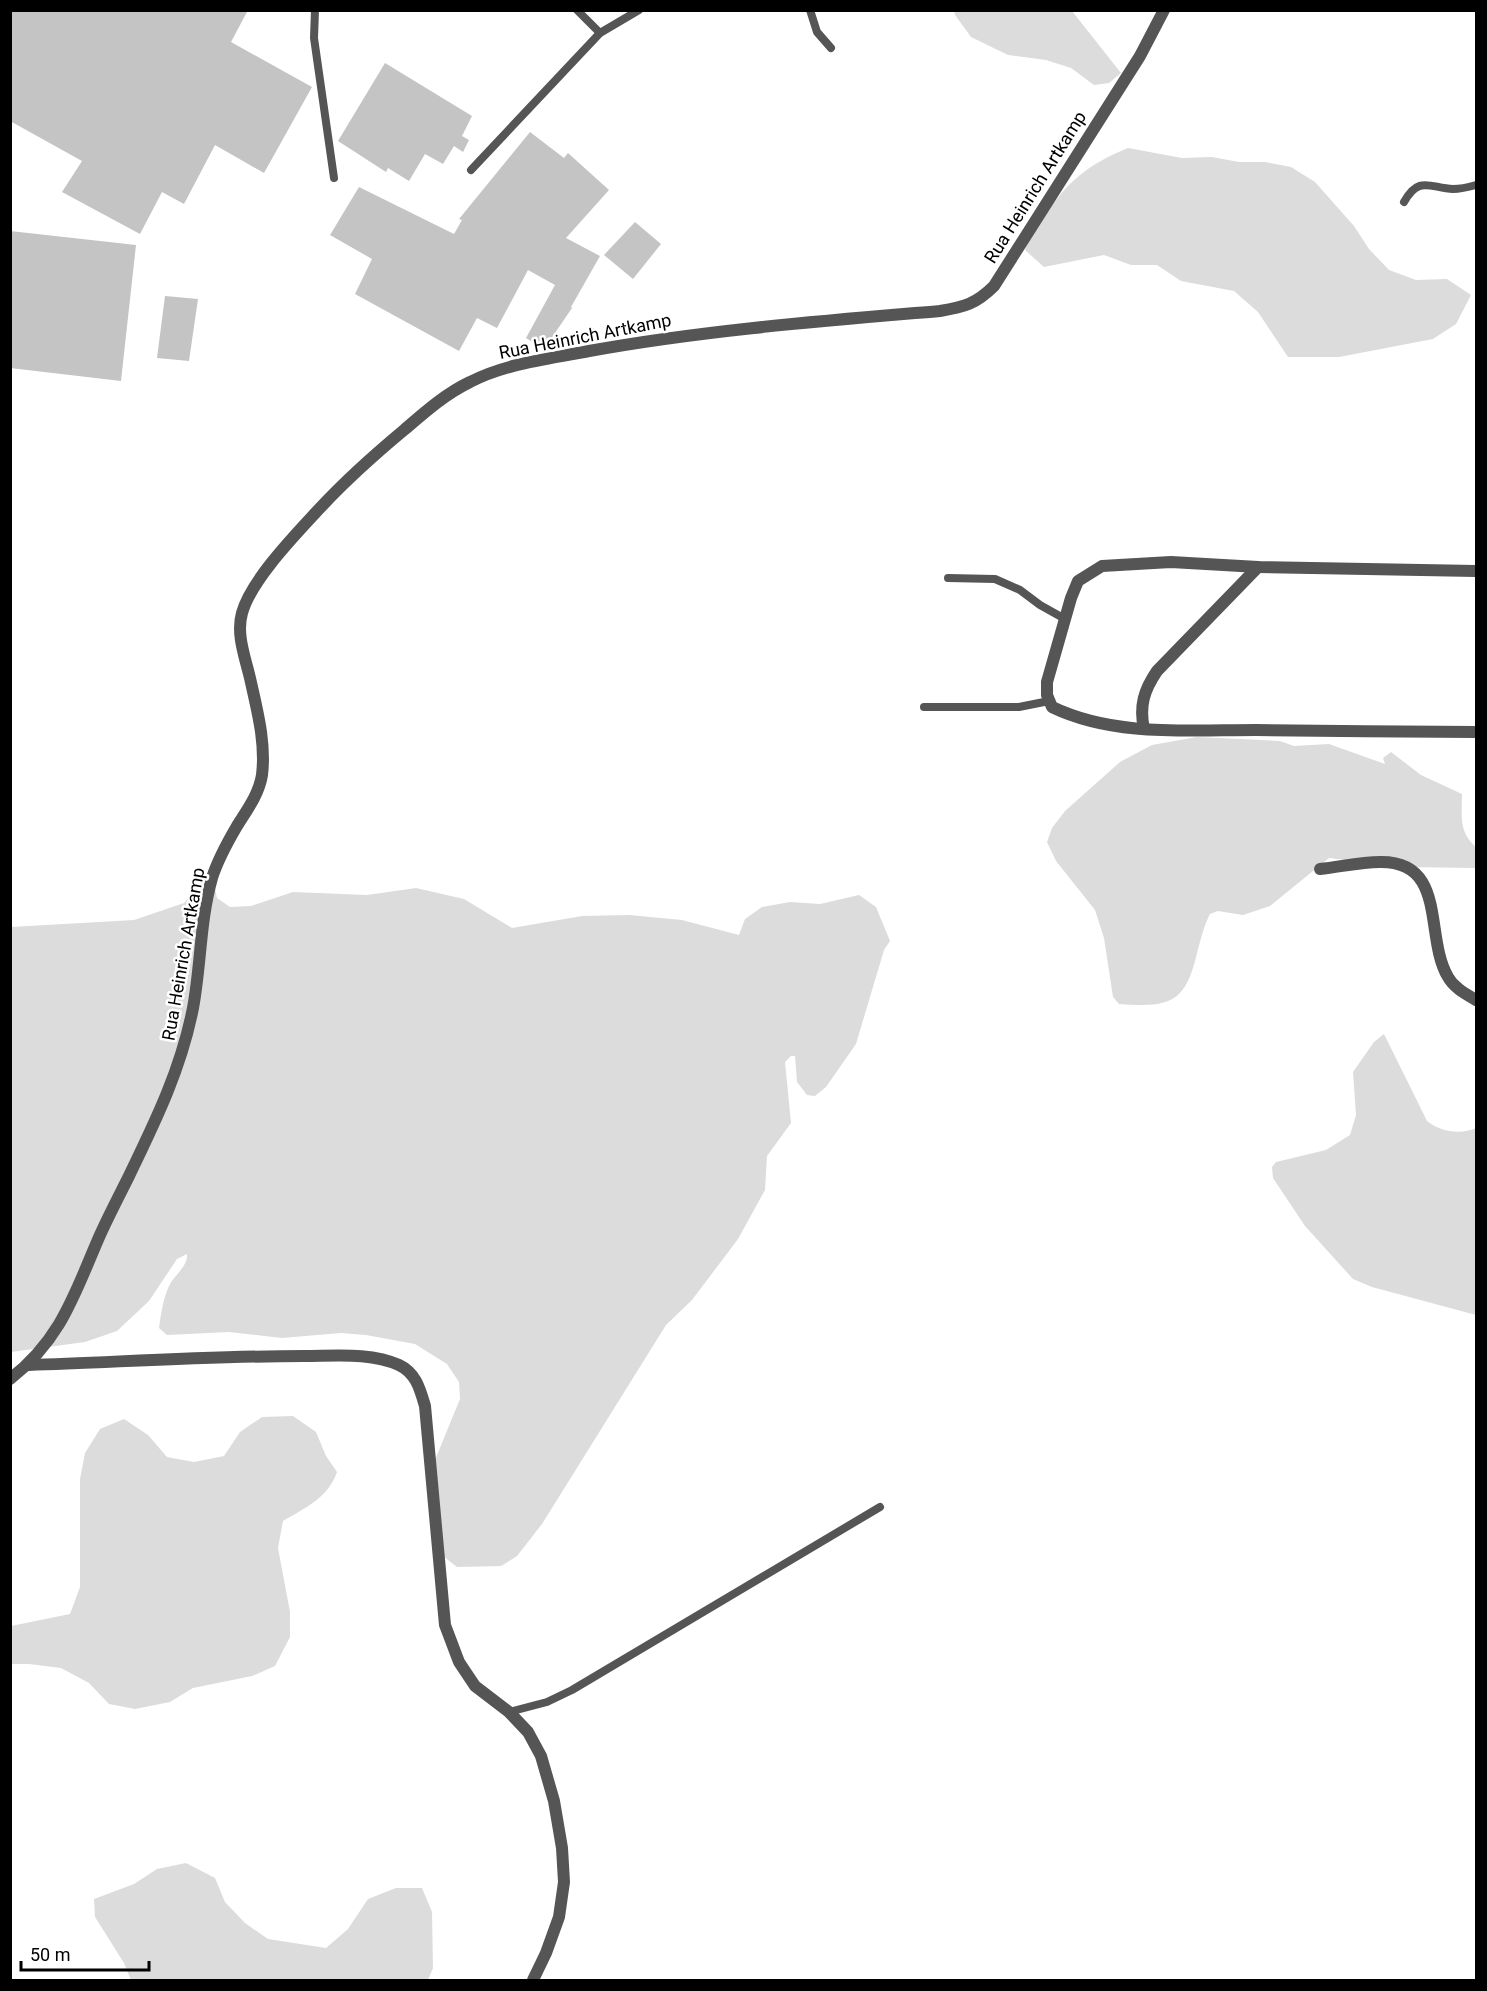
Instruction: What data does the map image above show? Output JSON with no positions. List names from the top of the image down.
{
  "streets": {
    "street": ["Rua Heinrich Artkamp"]
  },
  "scale_bar": "50 m"
}
